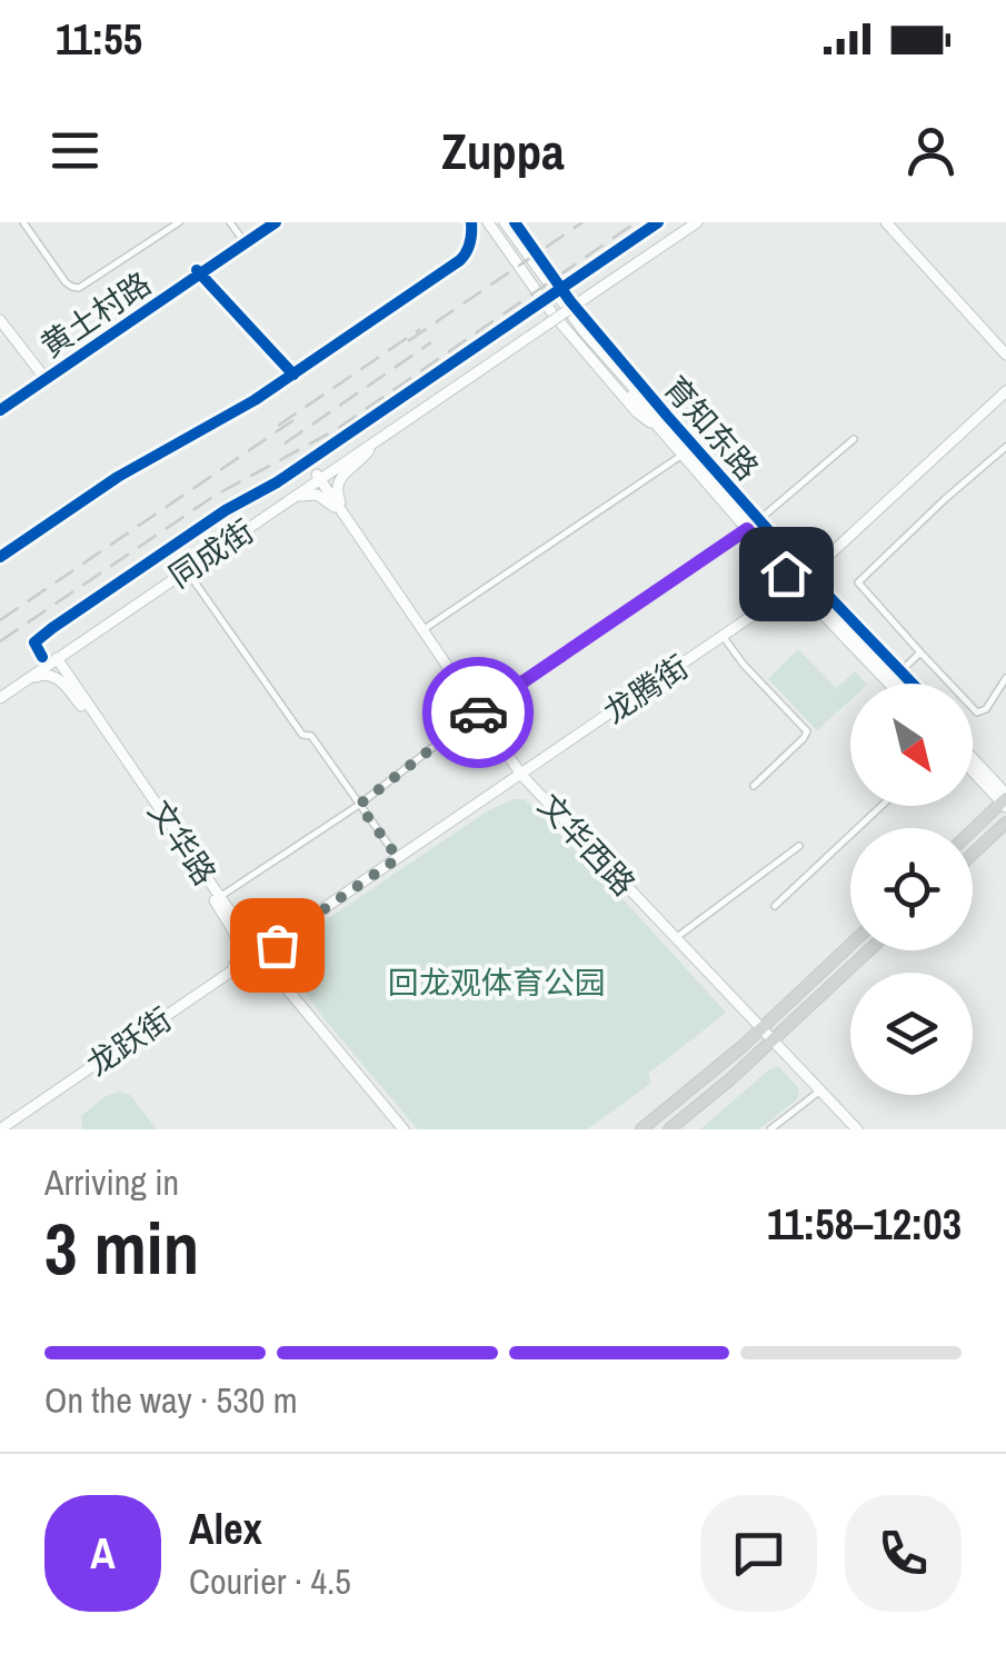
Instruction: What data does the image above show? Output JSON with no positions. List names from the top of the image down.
{
  "streets": {
    "street": [
      "黄土村路",
      "育知东路",
      "同成街",
      "龙腾街",
      "文华路",
      "文华西路",
      "龙跃街"
    ]
  },
  "crossings": [
    ["育知东路", "龙腾街"],
    ["同成街", "文华路"],
    ["同成街", "文华西路"],
    ["龙腾街", "文华路"],
    ["龙腾街", "文华西路"],
    ["龙腾街", "龙跃街"],
    ["文华路", "龙跃街"]
  ],
  "parks": ["回龙观体育公园"],
  "north": "bottom right",
  "page": {
    "status": "11:55",
    "header": "Zuppa",
    "heading": ["3 min", "Arriving in", "11:58–12:03"],
    "panel": ["Alex", "Courier · 4.5"],
    "bar": "On the way · 530 m",
    "round": "A"
  }
}
